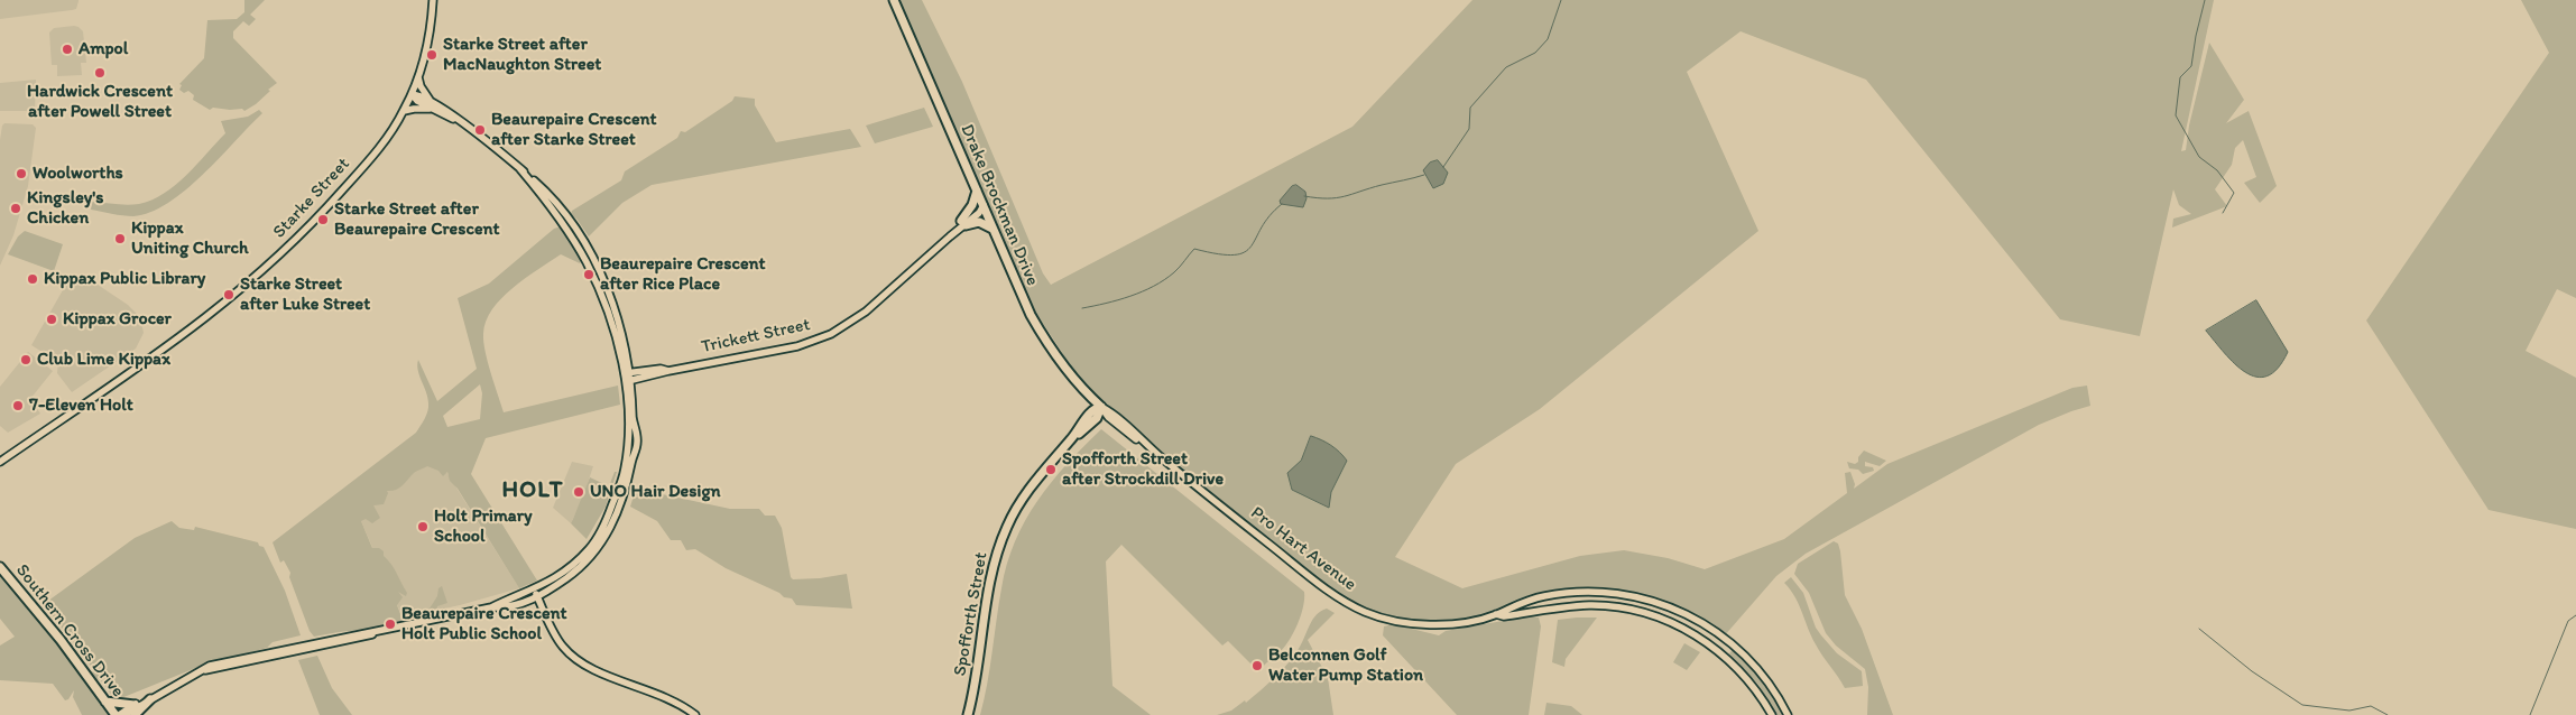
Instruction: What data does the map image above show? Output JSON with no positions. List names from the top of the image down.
{
  "streets": {
    "main road": ["Drake Brockman Drive", "Spofforth Street", "Southern Cross Drive"],
    "street": ["Starke Street", "Trickett Street", "Pro Hart Avenue"]
  },
  "crossings": [
    ["Drake Brockman Drive", "Trickett Street"],
    ["Drake Brockman Drive", "Pro Hart Avenue"],
    ["Drake Brockman Drive", "Spofforth Street"],
    ["Pro Hart Avenue", "Spofforth Street"]
  ],
  "districts": ["HOLT"],
  "places": [
    "Ampol",
    "Starke Street after MacNaughton Street",
    "Hardwick Crescent after Powell Street",
    "Beaurepaire Crescent after Starke Street",
    "Woolworths",
    "Kingsley's Chicken",
    "Starke Street after Beaurepaire Crescent",
    "Kippax Uniting Church",
    "Beaurepaire Crescent after Rice Place",
    "Kippax Public Library",
    "Starke Street after Luke Street",
    "Kippax Grocer",
    "Club Lime Kippax",
    "7-Eleven Holt",
    "Spofforth Street after Strockdill Drive",
    "UNO Hair Design",
    "Holt Primary School",
    "Beaurepaire Crescent Holt Public School",
    "Belconnen Golf Water Pump Station"
  ]
}
